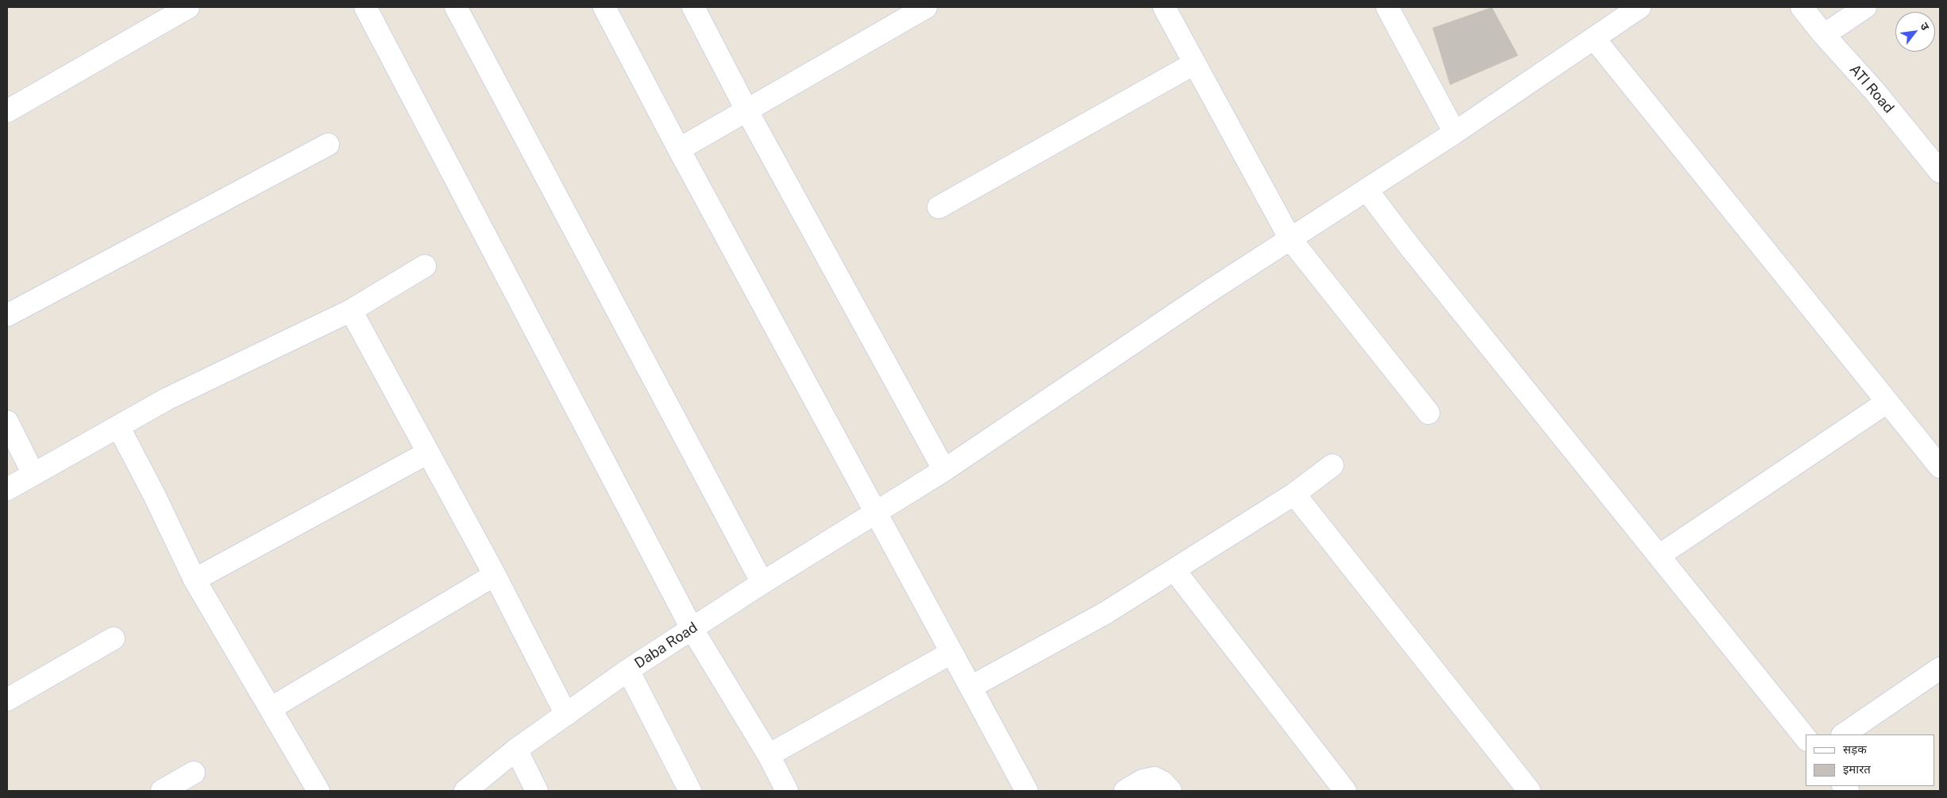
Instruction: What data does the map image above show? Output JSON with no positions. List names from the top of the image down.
{
  "streets": {
    "street": ["ATI Road", "Daba Road"]
  },
  "legend": ["सड़क", "इमारत"],
  "north": "top right"
}
